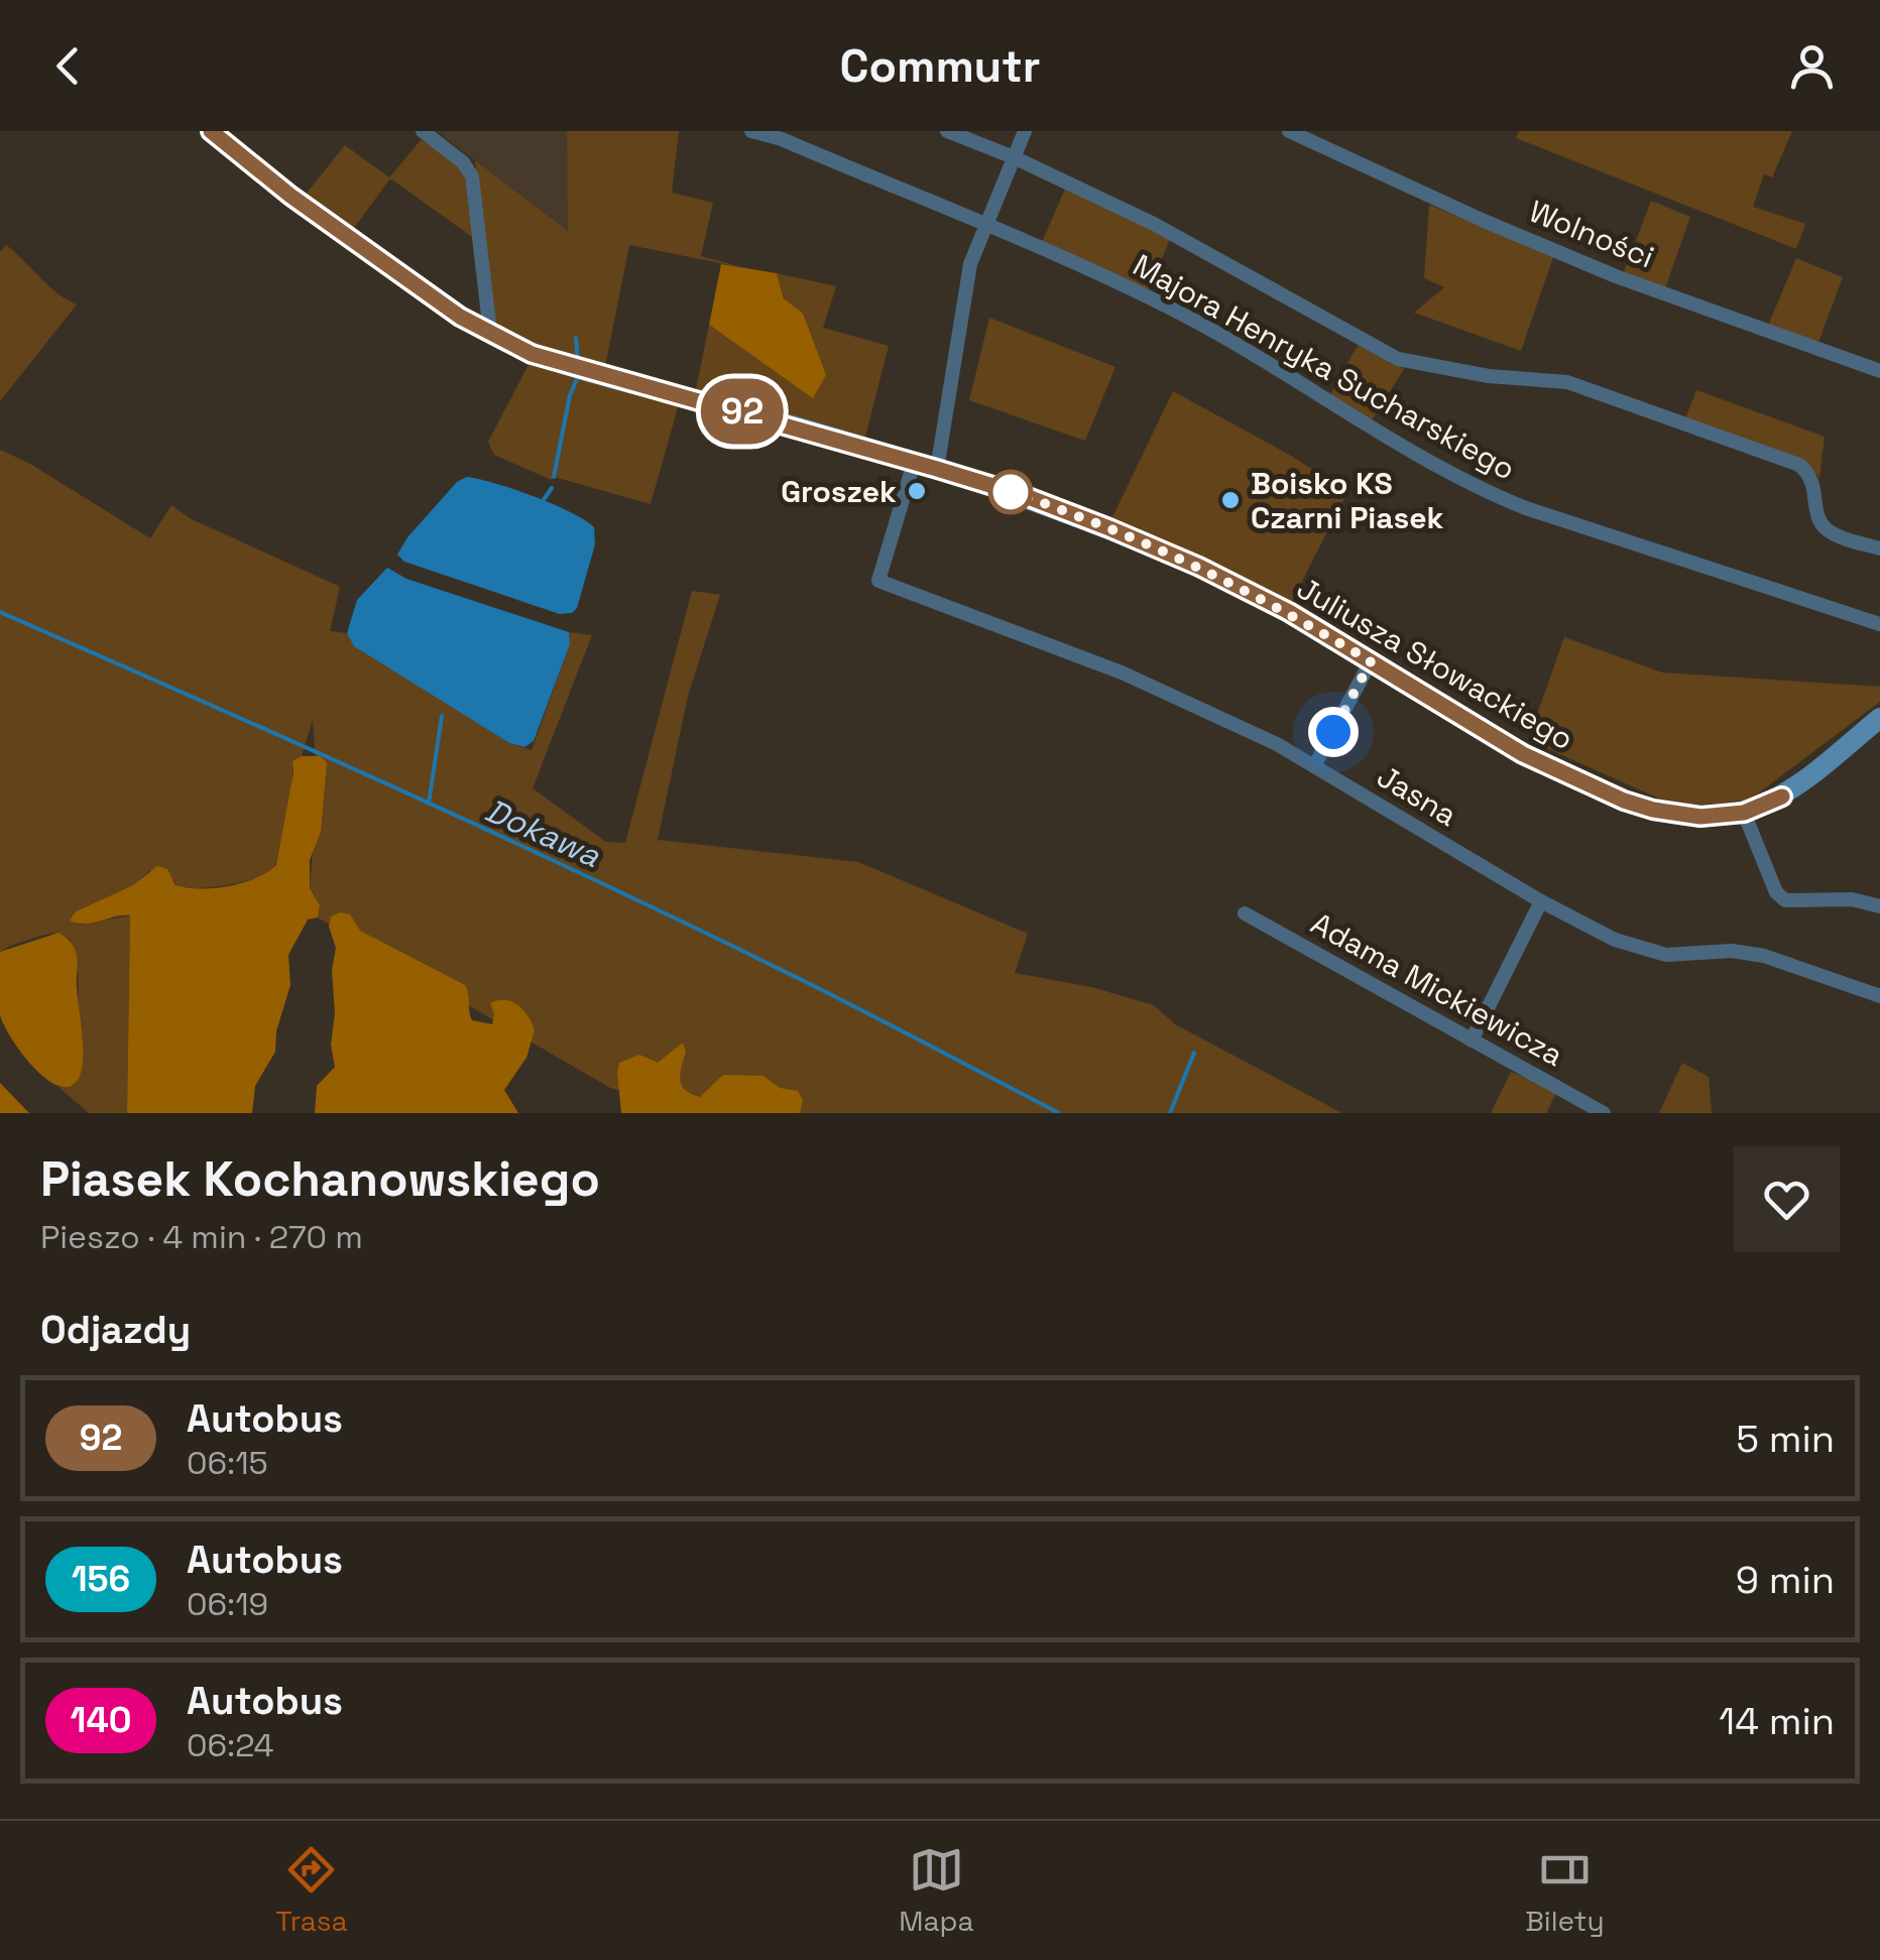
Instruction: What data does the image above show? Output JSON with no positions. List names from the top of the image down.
{
  "streets": {
    "street": [
      "Wolności",
      "Majora Henryka Sucharskiego",
      "Juliusza Słowackiego",
      "Jasna",
      "Adama Mickiewicza"
    ]
  },
  "crossings": [
    ["Juliusza Słowackiego", "Jasna"]
  ],
  "water": ["Dokawa"],
  "places": ["Groszek", "Boisko KS Czarni Piasek"],
  "lines": ["bus line 92"],
  "page": {
    "header": "Commutr",
    "on_map": "92",
    "heading": [
      ["Piasek Kochanowskiego", "Pieszo · 4 min · 270 m"],
      "Odjazdy"
    ],
    "list": [
      {
        "mark": "92",
        "name": "Autobus",
        "note": "06:15",
        "value": "5 min"
      },
      {
        "mark": "156",
        "name": "Autobus",
        "note": "06:19",
        "value": "9 min"
      },
      {
        "mark": "140",
        "name": "Autobus",
        "note": "06:24",
        "value": "14 min"
      }
    ],
    "tabs": ["Trasa", "Mapa", "Bilety"]
  }
}
